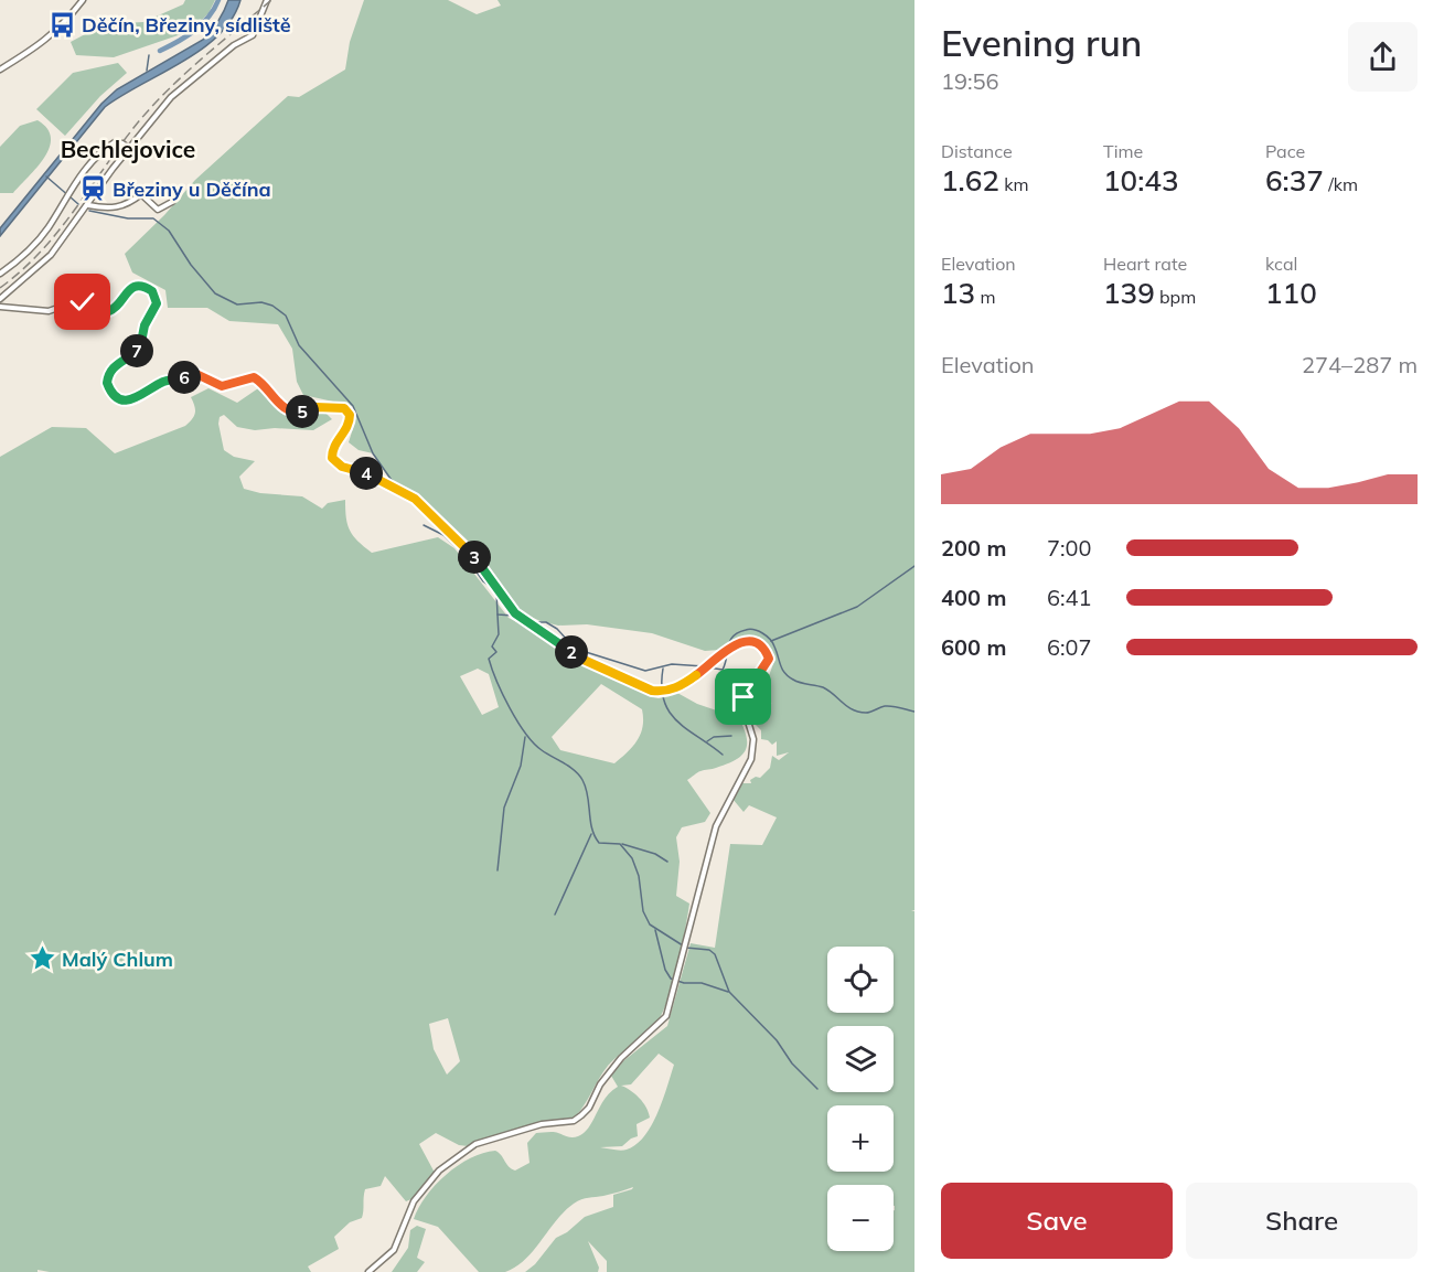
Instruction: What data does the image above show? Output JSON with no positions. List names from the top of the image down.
{
  "districts": ["Bechlejovice"],
  "places": {
    "bus stop": ["Děčín, Březiny, sídliště"],
    "station": ["Březiny u Děčína"],
    "place": ["Malý Chlum"]
  },
  "page": {
    "heading": ["Evening run", "19:56"],
    "stats": [
      ["Distance", "1.62 km"],
      ["Time", "10:43"],
      ["Pace", "6:37 /km"],
      ["Elevation", "13 m"],
      ["Heart rate", "139 bpm"],
      ["kcal", "110"]
    ],
    "pins": [
      "7",
      "6",
      "5",
      "4",
      "3",
      "2"
    ],
    "chart": ["Elevation", "274–287 m"],
    "list": [
      {
        "name": "200 m",
        "note": "7:00"
      },
      {
        "name": "400 m",
        "note": "6:41"
      },
      {
        "name": "600 m",
        "note": "6:07"
      }
    ],
    "map_buttons": ["+", "−"],
    "buttons": ["Save", "Share"]
  }
}
